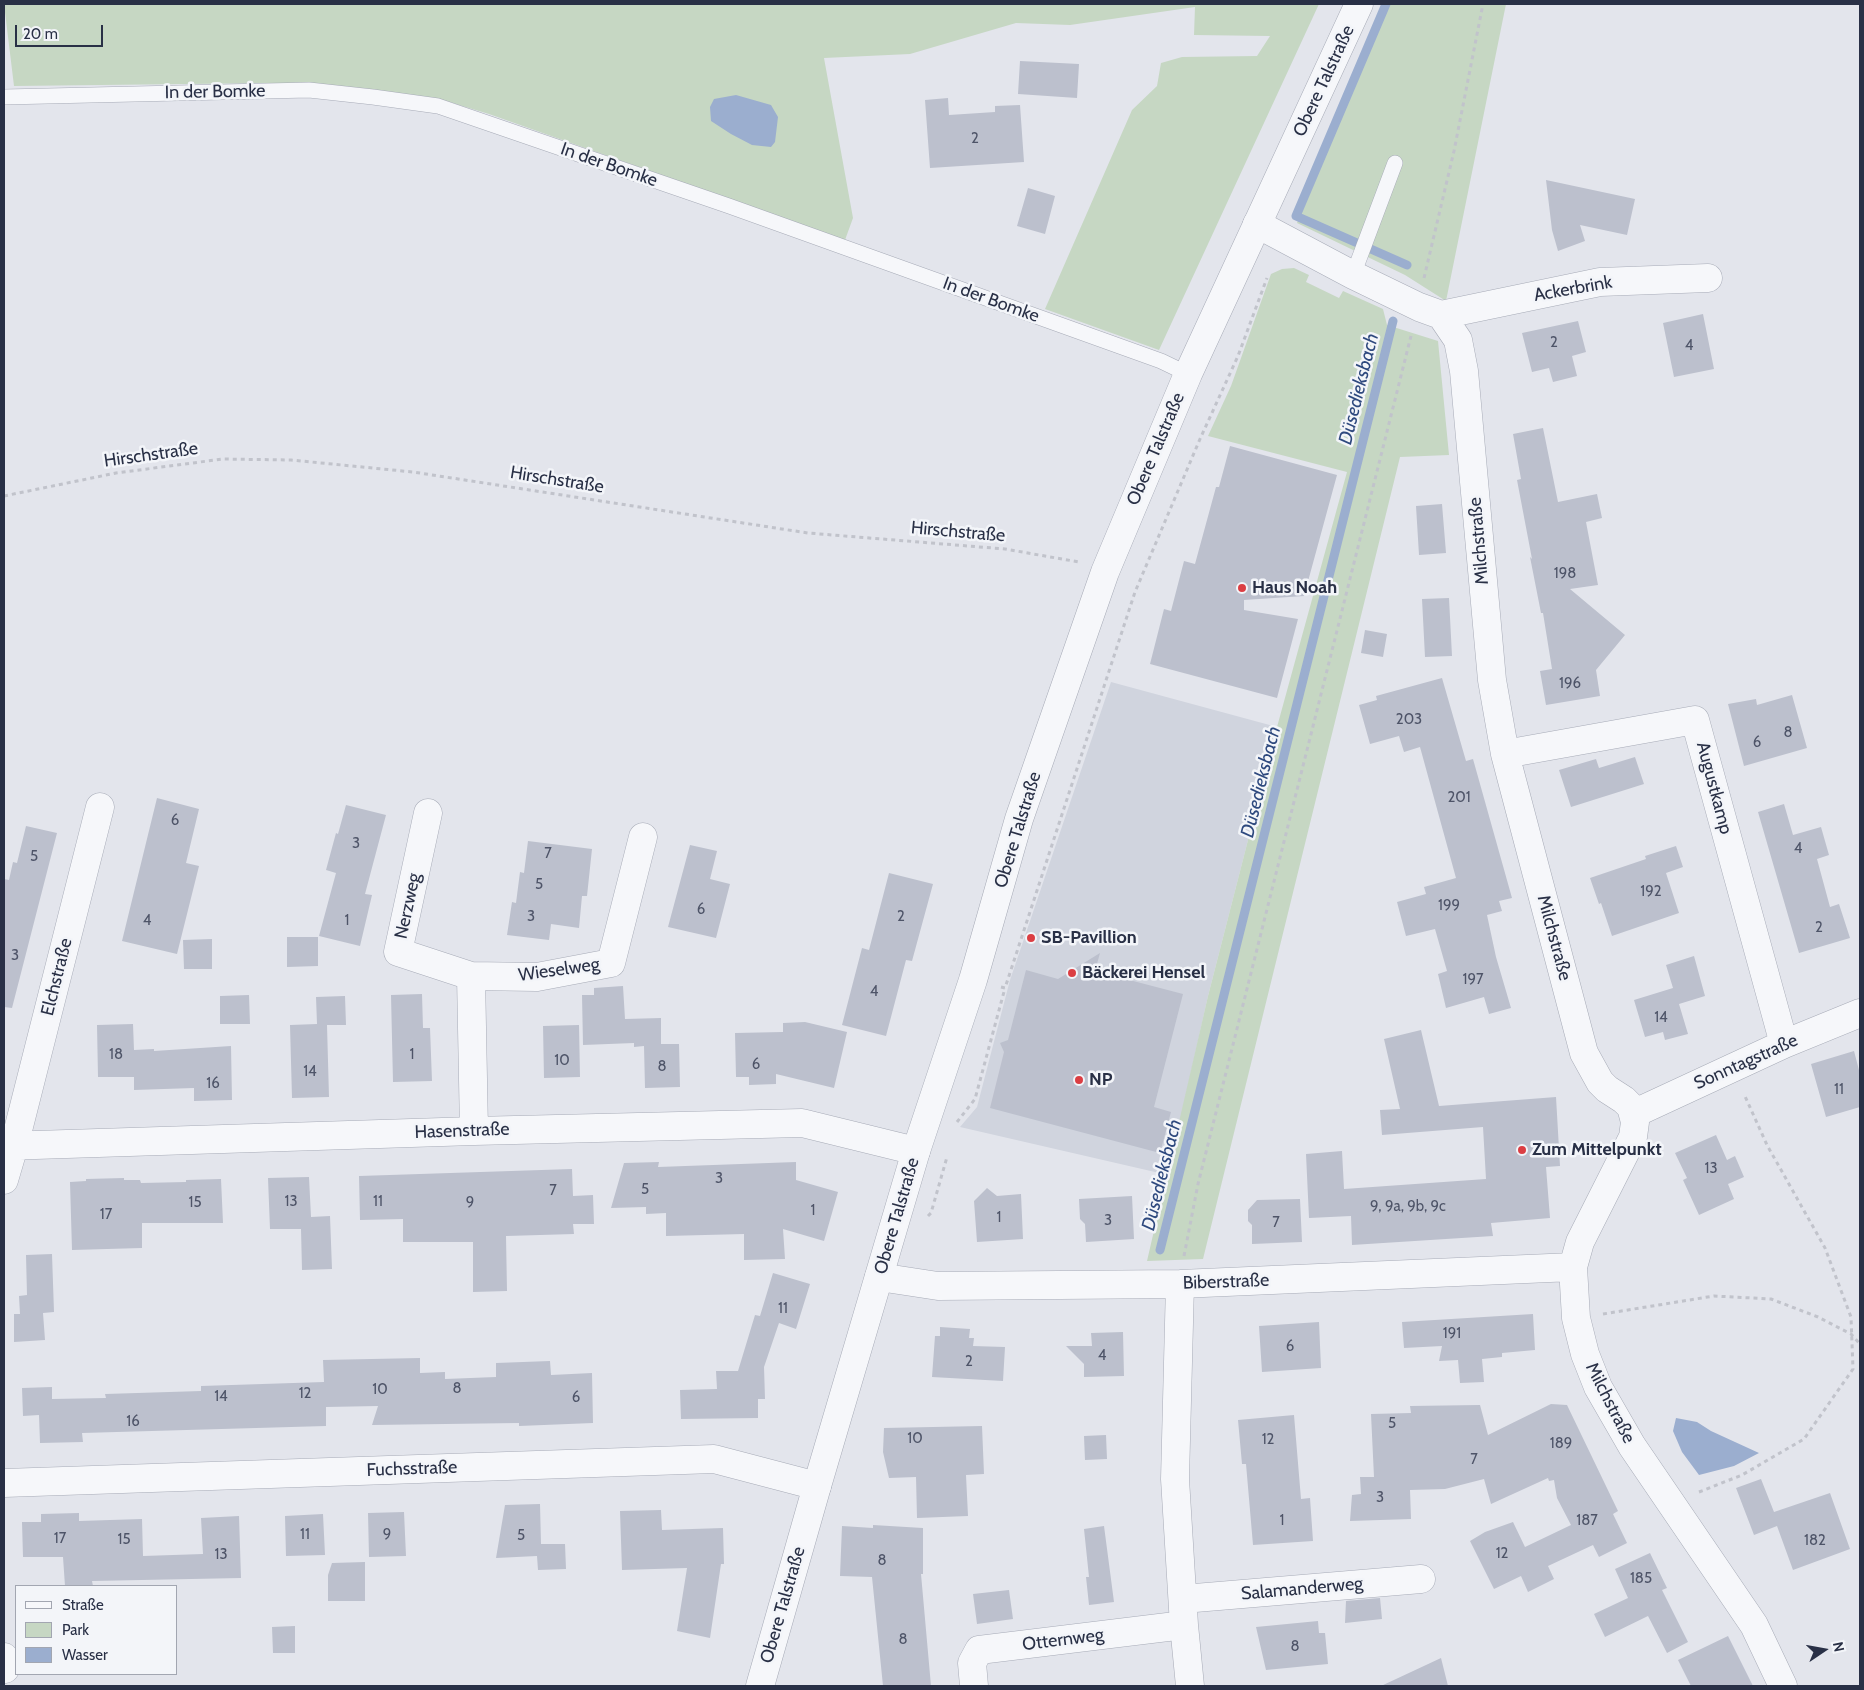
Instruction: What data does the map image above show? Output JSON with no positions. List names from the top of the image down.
{
  "streets": {
    "street": [
      "Obere Talstraße",
      "Ackerbrink",
      "Milchstraße",
      "Augustkamp",
      "Nerzweg",
      "Wieselweg",
      "Elchstraße",
      "Sonntagstraße",
      "Hasenstraße",
      "Biberstraße",
      "Fuchsstraße",
      "Salamanderweg",
      "Otternweg"
    ],
    "lane": ["In der Bomke"],
    "path": ["Hirschstraße"]
  },
  "crossings": [
    ["Obere Talstraße", "In der Bomke"],
    ["Obere Talstraße", "Hirschstraße"],
    ["Obere Talstraße", "Milchstraße"],
    ["Obere Talstraße", "Hasenstraße"],
    ["Obere Talstraße", "Biberstraße"],
    ["Obere Talstraße", "Fuchsstraße"],
    ["Ackerbrink", "Milchstraße"],
    ["Milchstraße", "Augustkamp"],
    ["Milchstraße", "Sonntagstraße"],
    ["Milchstraße", "Biberstraße"],
    ["Augustkamp", "Sonntagstraße"],
    ["Nerzweg", "Wieselweg"],
    ["Elchstraße", "Hasenstraße"],
    ["Salamanderweg", "Otternweg"]
  ],
  "water": ["Düsedieksbach"],
  "places": [
    "Haus Noah",
    "SB-Pavillion",
    "Bäckerei Hensel",
    "NP",
    "Zum Mittelpunkt"
  ],
  "house_numbers": [
    "2",
    "2",
    "4",
    "198",
    "196",
    "203",
    "8",
    "6",
    "201",
    "6",
    "3",
    "4",
    "7",
    "5",
    "5",
    "192",
    "199",
    "6",
    "3",
    "2",
    "4",
    "1",
    "2",
    "3",
    "197",
    "4",
    "14",
    "18",
    "1",
    "10",
    "6",
    "8",
    "14",
    "16",
    "11",
    "13",
    "3",
    "5",
    "7",
    "13",
    "11",
    "15",
    "9",
    "9, 9a, 9b, 9c",
    "1",
    "17",
    "1",
    "3",
    "7",
    "11",
    "191",
    "6",
    "4",
    "2",
    "8",
    "10",
    "12",
    "14",
    "6",
    "16",
    "5",
    "10",
    "12",
    "189",
    "7",
    "3",
    "1",
    "187",
    "11",
    "9",
    "5",
    "17",
    "15",
    "182",
    "12",
    "13",
    "8",
    "185",
    "8",
    "8"
  ],
  "legend": ["Straße", "Park", "Wasser"],
  "scale_bar": "20 m",
  "north": "right"
}
